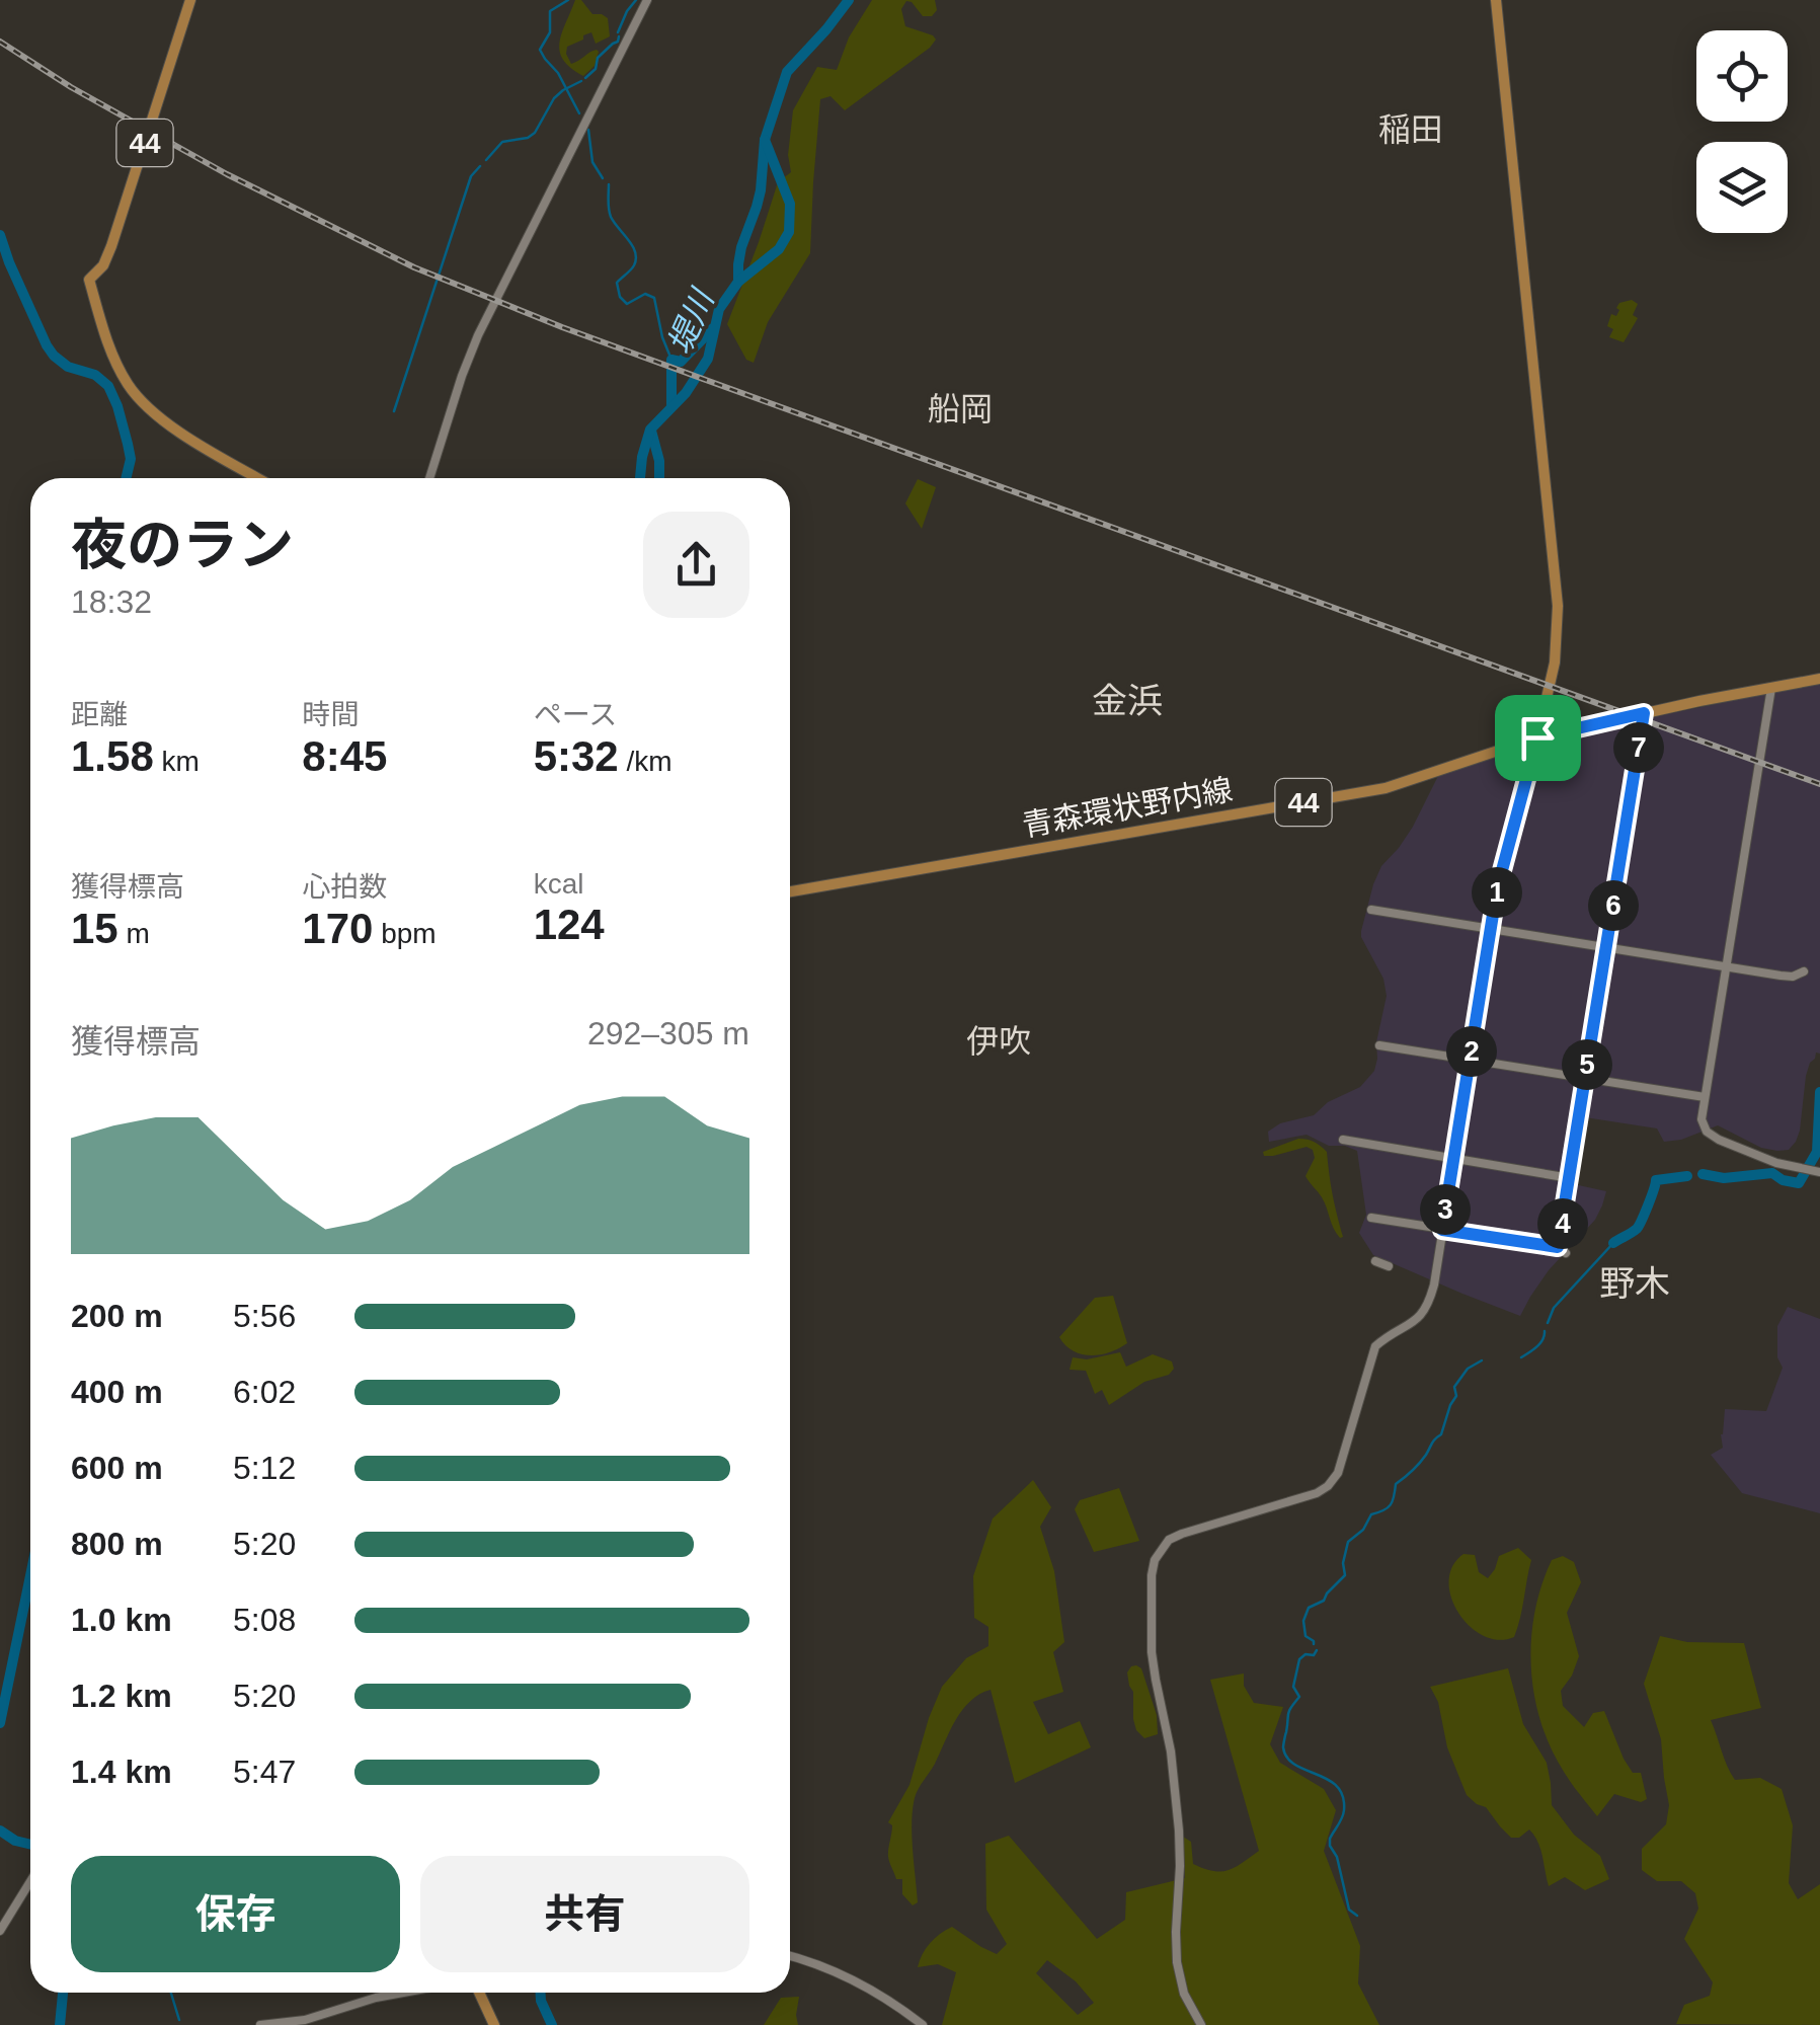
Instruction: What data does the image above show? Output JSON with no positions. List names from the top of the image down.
{
  "streets": {
    "main road": ["44", "青森環状野内線"]
  },
  "districts": [
    "稲田",
    "船岡",
    "金浜",
    "伊吹",
    "野木"
  ],
  "water": ["堤川"],
  "page": {
    "heading": ["夜のラン", "18:32"],
    "stats": [
      ["距離", "1.58 km"],
      ["時間", "8:45"],
      ["ペース", "5:32 /km"],
      ["獲得標高", "15 m"],
      ["心拍数", "170 bpm"],
      ["kcal", "124"]
    ],
    "pins": [
      "7",
      "1",
      "6",
      "2",
      "5",
      "3",
      "4"
    ],
    "chart": ["獲得標高", "292–305 m"],
    "list": [
      {
        "name": "200 m",
        "note": "5:56"
      },
      {
        "name": "400 m",
        "note": "6:02"
      },
      {
        "name": "600 m",
        "note": "5:12"
      },
      {
        "name": "800 m",
        "note": "5:20"
      },
      {
        "name": "1.0 km",
        "note": "5:08"
      },
      {
        "name": "1.2 km",
        "note": "5:20"
      },
      {
        "name": "1.4 km",
        "note": "5:47"
      }
    ],
    "buttons": ["保存", "共有"]
  }
}
